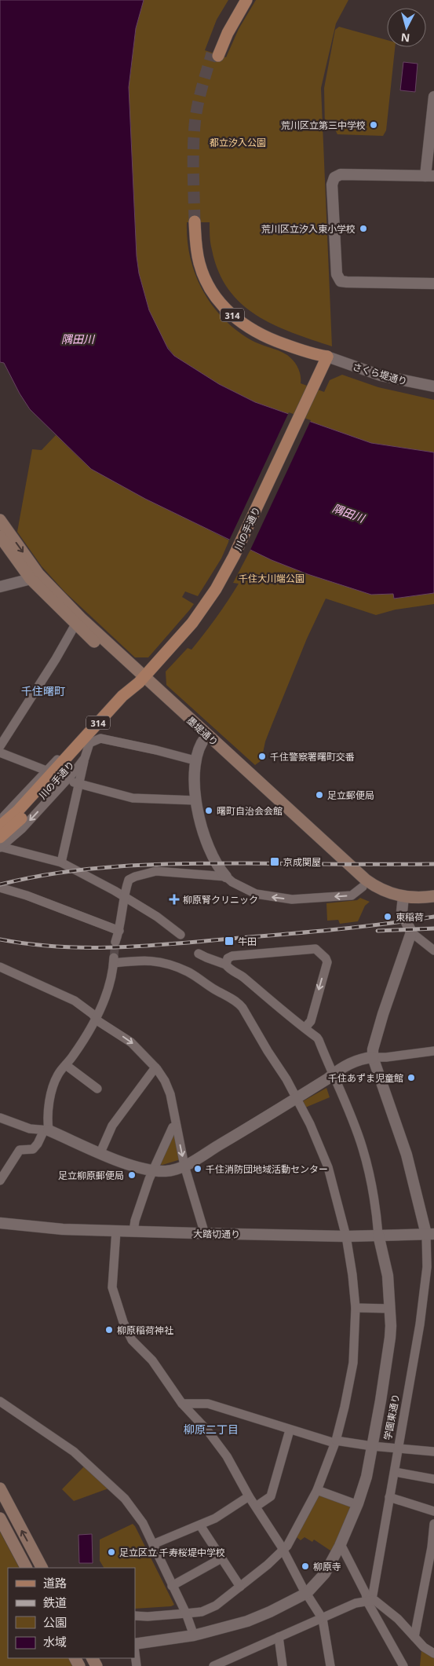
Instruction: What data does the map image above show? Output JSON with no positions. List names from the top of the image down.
{
  "streets": {
    "main road": ["314", "川の手通り", "墨堤通り"],
    "street": ["さくら堤通り", "大踏切通り", "学園東通り"]
  },
  "crossings": [
    ["314", "さくら堤通り"],
    ["314", "川の手通り"],
    ["さくら堤通り", "川の手通り"],
    ["川の手通り", "墨堤通り"],
    ["大踏切通り", "学園東通り"]
  ],
  "districts": ["千住曙町", "柳原二丁目"],
  "water": ["隅田川"],
  "parks": ["都立汐入公園", "千住大川端公園"],
  "places": {
    "other": [
      "荒川区立第三中学校",
      "荒川区立汐入東小学校",
      "千住警察署曙町交番",
      "足立郵便局",
      "曙町自治会会館",
      "東稲荷",
      "千住あずま児童館",
      "千住消防団地域活動センター",
      "足立柳原郵便局",
      "柳原稲荷神社",
      "足立区立 千寿桜堤中学校",
      "柳原寺"
    ],
    "transit": ["京成関屋", "牛田"],
    "health": ["柳原腎クリニック"]
  },
  "legend": [
    "道路",
    "鉄道",
    "公園",
    "水域"
  ],
  "north": "bottom"
}
